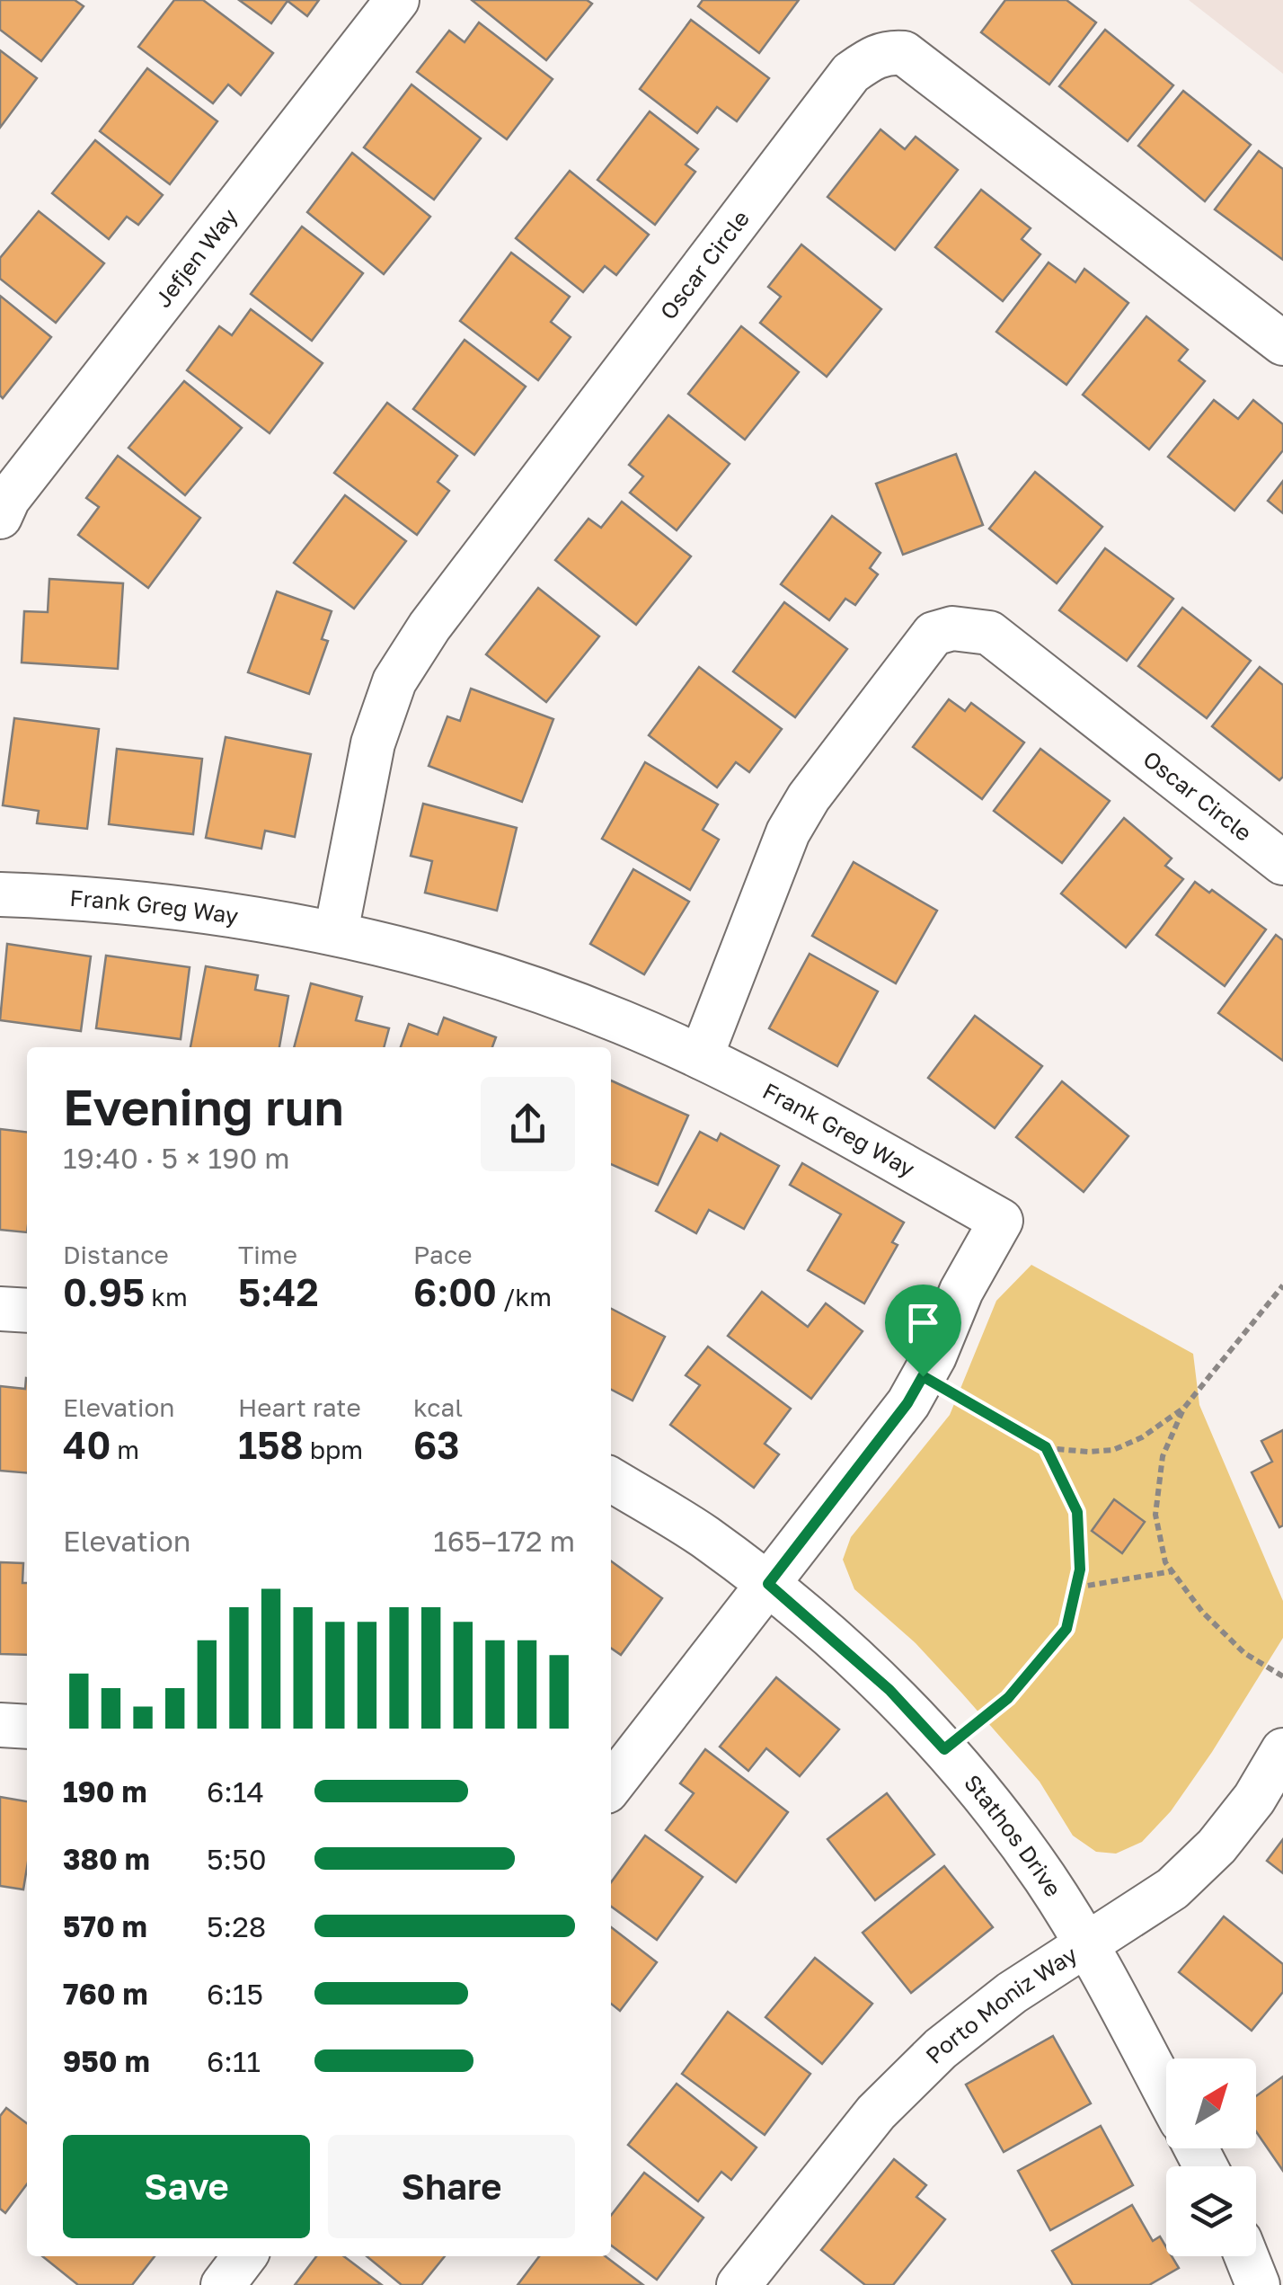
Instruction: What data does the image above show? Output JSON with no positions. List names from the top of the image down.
{
  "streets": {
    "street": [
      "Jefjen Way",
      "Oscar Circle",
      "Frank Greg Way",
      "Stathos Drive",
      "Porto Moniz Way"
    ]
  },
  "crossings": [
    ["Oscar Circle", "Frank Greg Way"],
    ["Frank Greg Way", "Stathos Drive"],
    ["Stathos Drive", "Porto Moniz Way"]
  ],
  "north": "top right",
  "page": {
    "heading": ["Evening run", "19:40 · 5 × 190 m"],
    "stats": [
      ["Distance", "0.95 km"],
      ["Time", "5:42"],
      ["Pace", "6:00 /km"],
      ["Elevation", "40 m"],
      ["Heart rate", "158 bpm"],
      ["kcal", "63"]
    ],
    "chart": ["Elevation", "165–172 m"],
    "list": [
      {
        "name": "190 m",
        "note": "6:14"
      },
      {
        "name": "380 m",
        "note": "5:50"
      },
      {
        "name": "570 m",
        "note": "5:28"
      },
      {
        "name": "760 m",
        "note": "6:15"
      },
      {
        "name": "950 m",
        "note": "6:11"
      }
    ],
    "buttons": ["Save", "Share"]
  }
}
